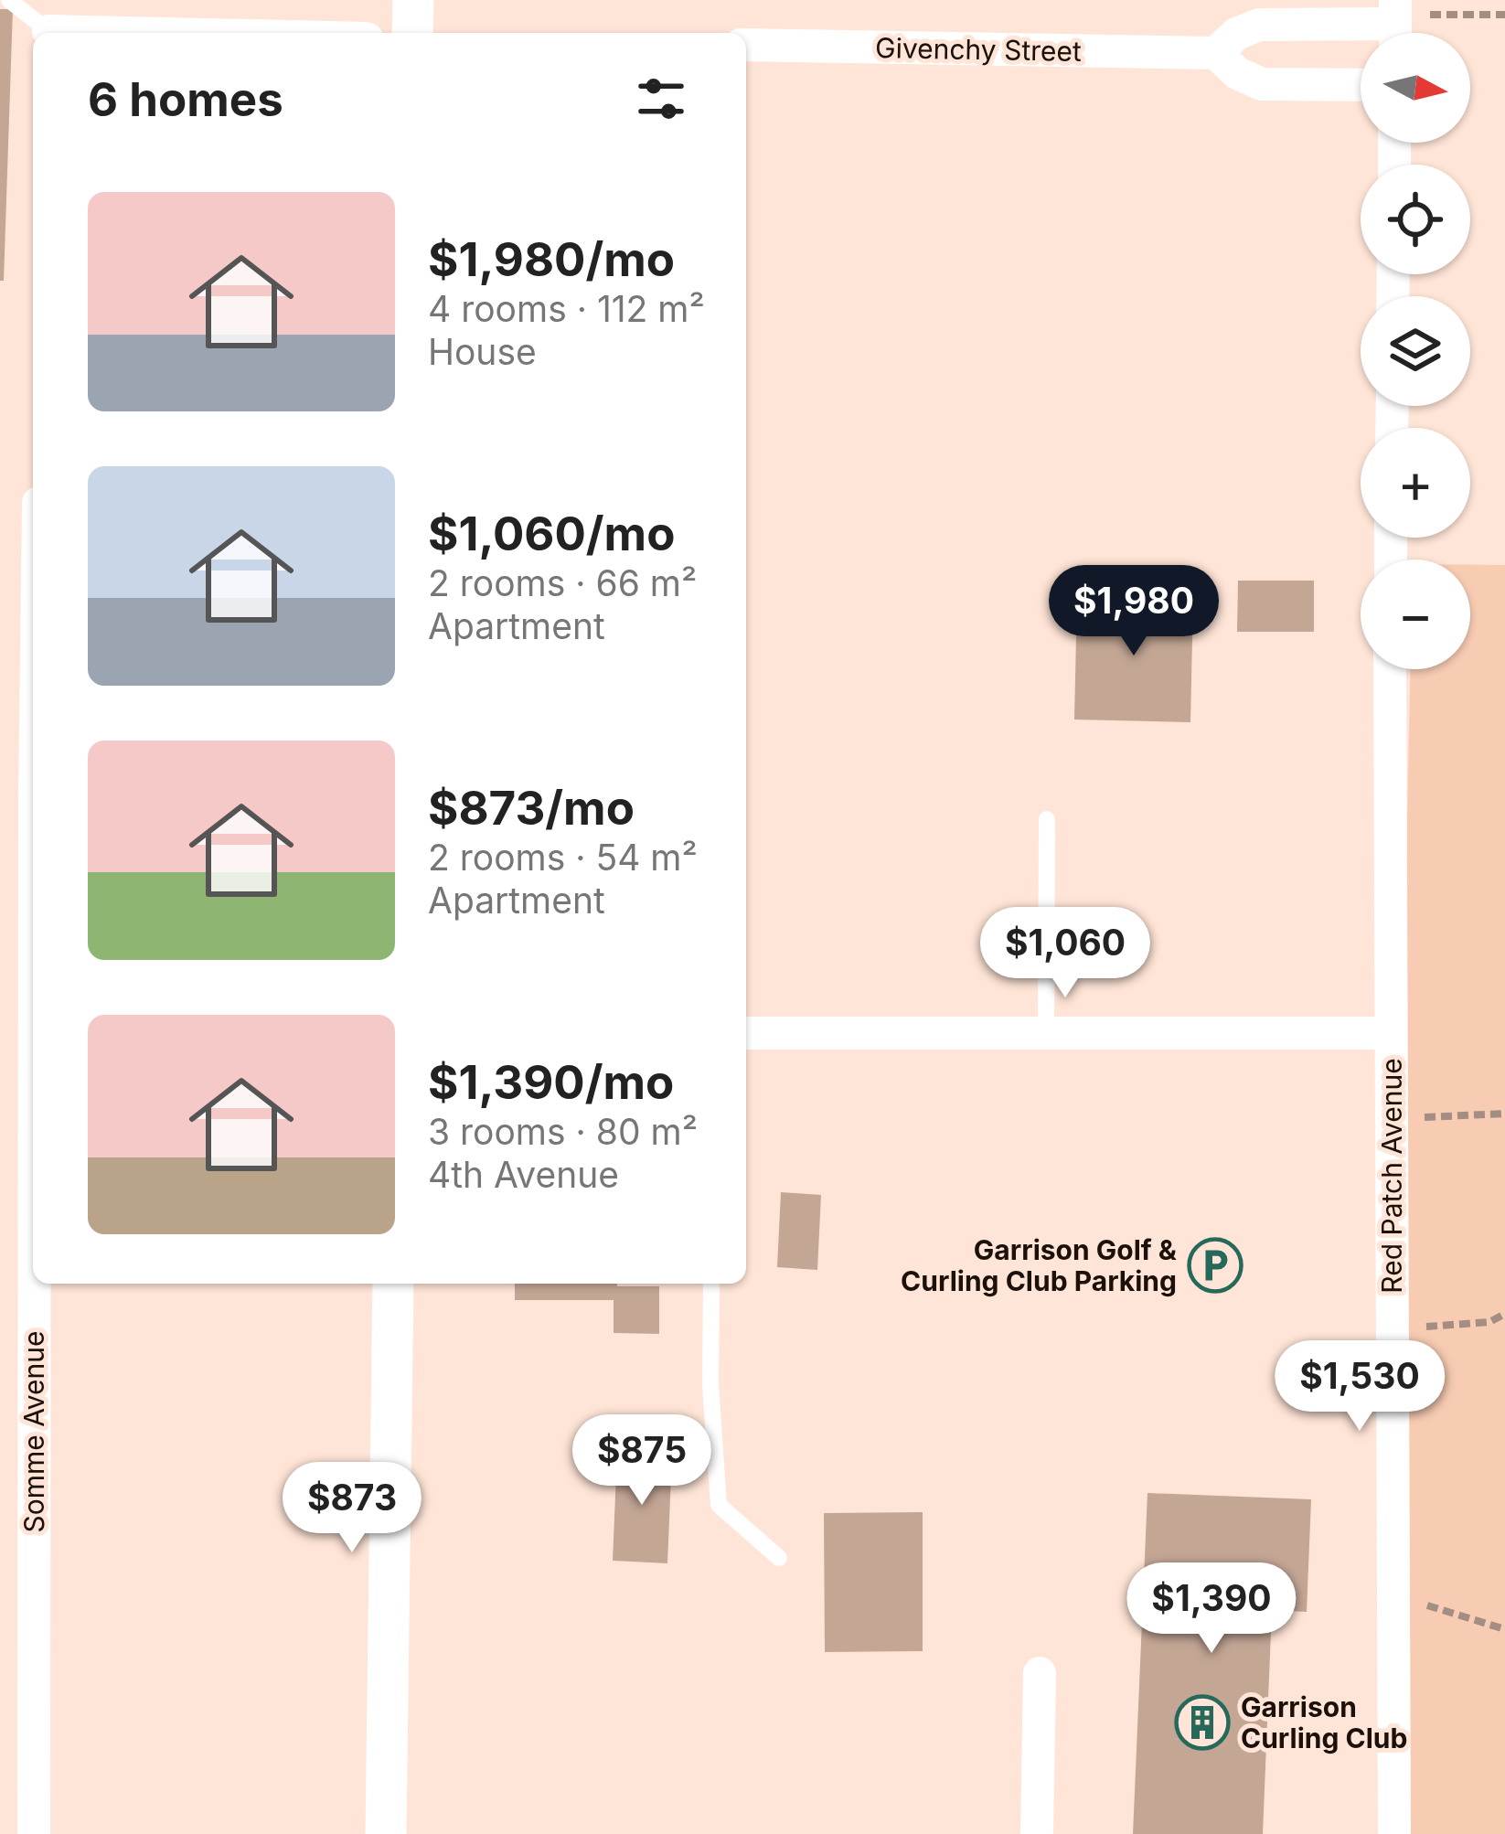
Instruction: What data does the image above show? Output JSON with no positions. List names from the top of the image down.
{
  "streets": {
    "street": ["Givenchy Street", "Red Patch Avenue", "Somme Avenue"]
  },
  "places": {
    "parking": ["Garrison Golf & Curling Club Parking"],
    "building": ["Garrison Curling Club"]
  },
  "north": "right",
  "page": {
    "map_buttons": ["+", "−"],
    "heading": "6 homes",
    "list": [
      {
        "name": "$1,980/mo",
        "note": "4 rooms · 112 m² · House"
      },
      {
        "name": "$1,060/mo",
        "note": "2 rooms · 66 m² · Apartment"
      },
      {
        "name": "$873/mo",
        "note": "2 rooms · 54 m² · Apartment"
      },
      {
        "name": "$1,390/mo",
        "note": "3 rooms · 80 m² · 4th Avenue"
      }
    ],
    "price": [
      "$1,980",
      "$1,060",
      "$1,530",
      "$875",
      "$873",
      "$1,390"
    ]
  }
}
